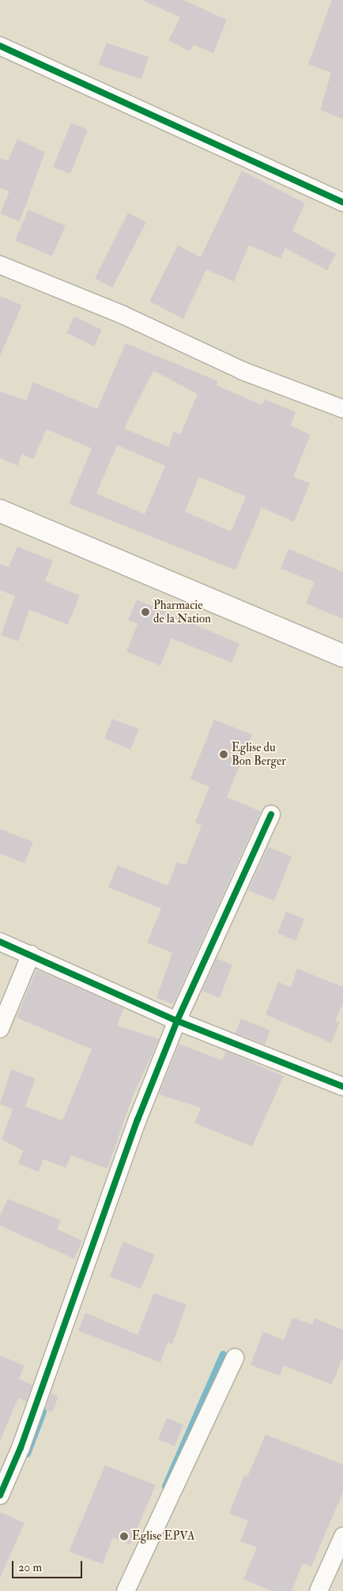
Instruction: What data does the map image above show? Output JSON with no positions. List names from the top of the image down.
{
  "places": ["Pharmacie de la Nation", "Eglise du Bon Berger", "Eglise EPVA"],
  "scale_bar": "20 m"
}
